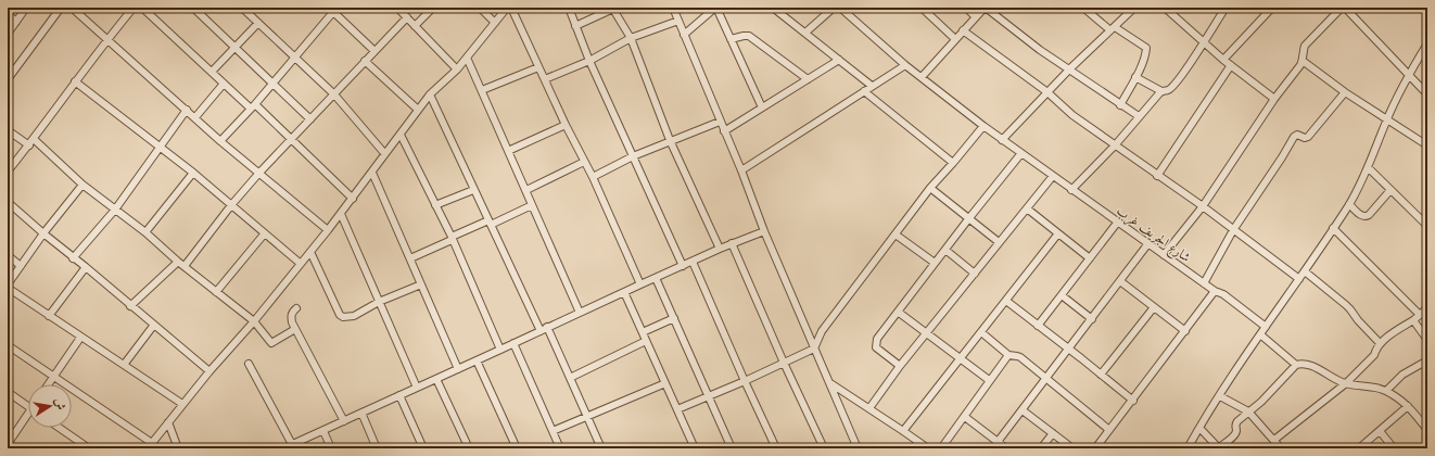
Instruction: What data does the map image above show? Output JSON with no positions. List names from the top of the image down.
{
  "streets": {
    "street": ["شارع الجريف غرب"]
  },
  "north": "right"
}
